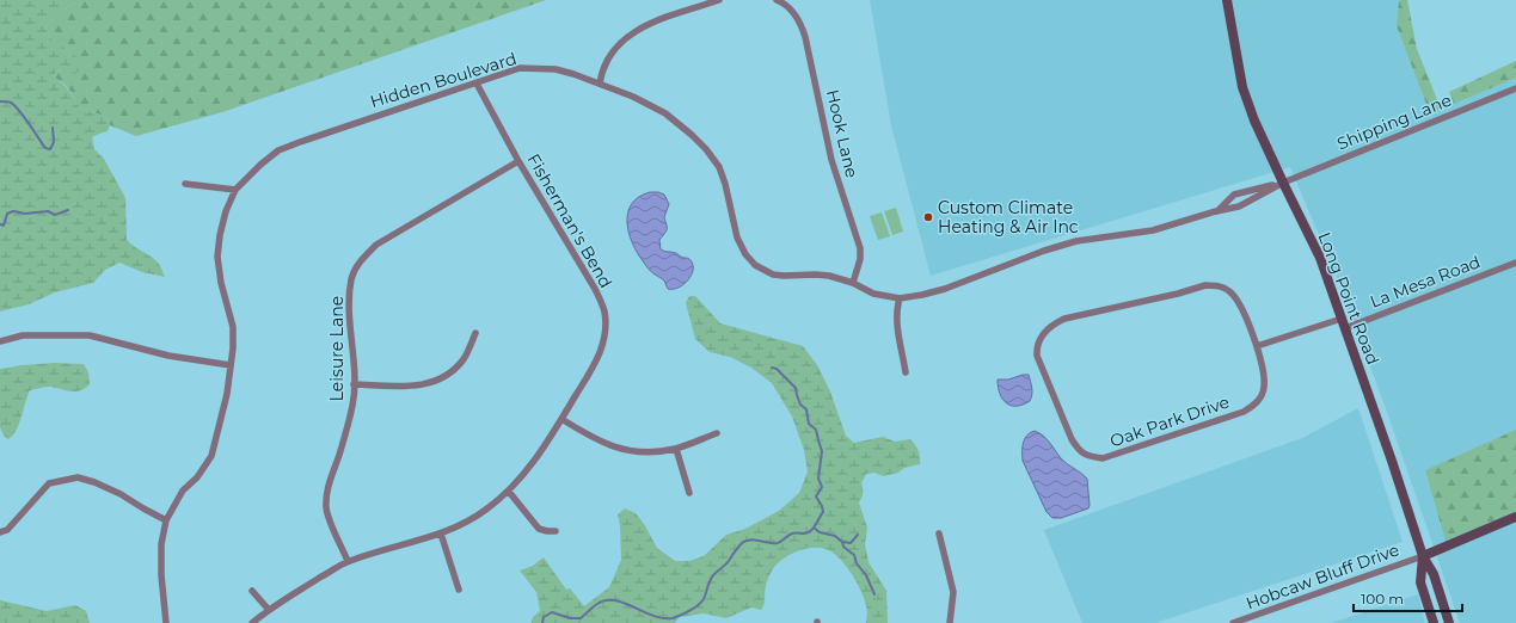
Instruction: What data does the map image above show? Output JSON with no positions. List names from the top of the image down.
{
  "streets": {
    "main road": ["Long Point Road"],
    "street": [
      "Hidden Boulevard",
      "Shipping Lane",
      "Hook Lane",
      "Fisherman's Bend",
      "La Mesa Road",
      "Leisure Lane",
      "Oak Park Drive",
      "Hobcaw Bluff Drive"
    ]
  },
  "crossings": [
    ["Hidden Boulevard", "Shipping Lane"],
    ["Hidden Boulevard", "Hook Lane"],
    ["Hidden Boulevard", "Fisherman's Bend"],
    ["Hidden Boulevard", "Long Point Road"],
    ["Shipping Lane", "Long Point Road"],
    ["Fisherman's Bend", "Leisure Lane"],
    ["La Mesa Road", "Long Point Road"],
    ["La Mesa Road", "Oak Park Drive"],
    ["Long Point Road", "Hobcaw Bluff Drive"]
  ],
  "places": ["Custom Climate Heating & Air Inc"],
  "scale_bar": "100 m"
}
